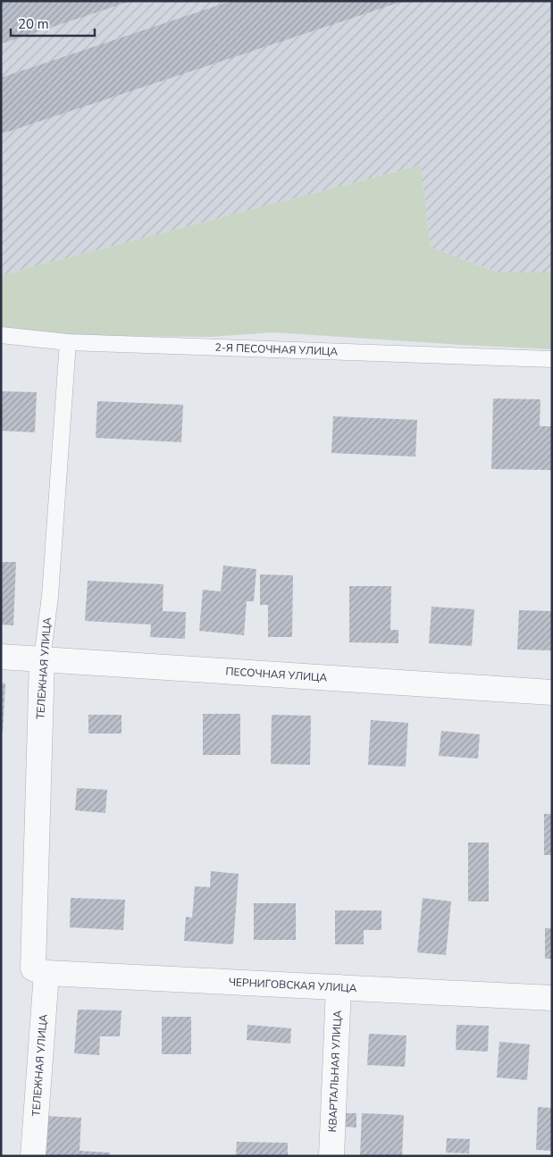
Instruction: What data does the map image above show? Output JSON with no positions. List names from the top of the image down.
{
  "streets": {
    "street": [
      "ТЕЛЕЖНАЯ УЛИЦА",
      "ПЕСОЧНАЯ УЛИЦА",
      "ЧЕРНИГОВСКАЯ УЛИЦА",
      "КВАРТАЛЬНАЯ УЛИЦА"
    ],
    "lane": ["2-Я ПЕСОЧНАЯ УЛИЦА"]
  },
  "crossings": [
    ["2-Я ПЕСОЧНАЯ УЛИЦА", "ТЕЛЕЖНАЯ УЛИЦА"],
    ["ТЕЛЕЖНАЯ УЛИЦА", "ПЕСОЧНАЯ УЛИЦА"],
    ["ТЕЛЕЖНАЯ УЛИЦА", "ЧЕРНИГОВСКАЯ УЛИЦА"],
    ["ЧЕРНИГОВСКАЯ УЛИЦА", "КВАРТАЛЬНАЯ УЛИЦА"]
  ],
  "scale_bar": "20 m"
}
